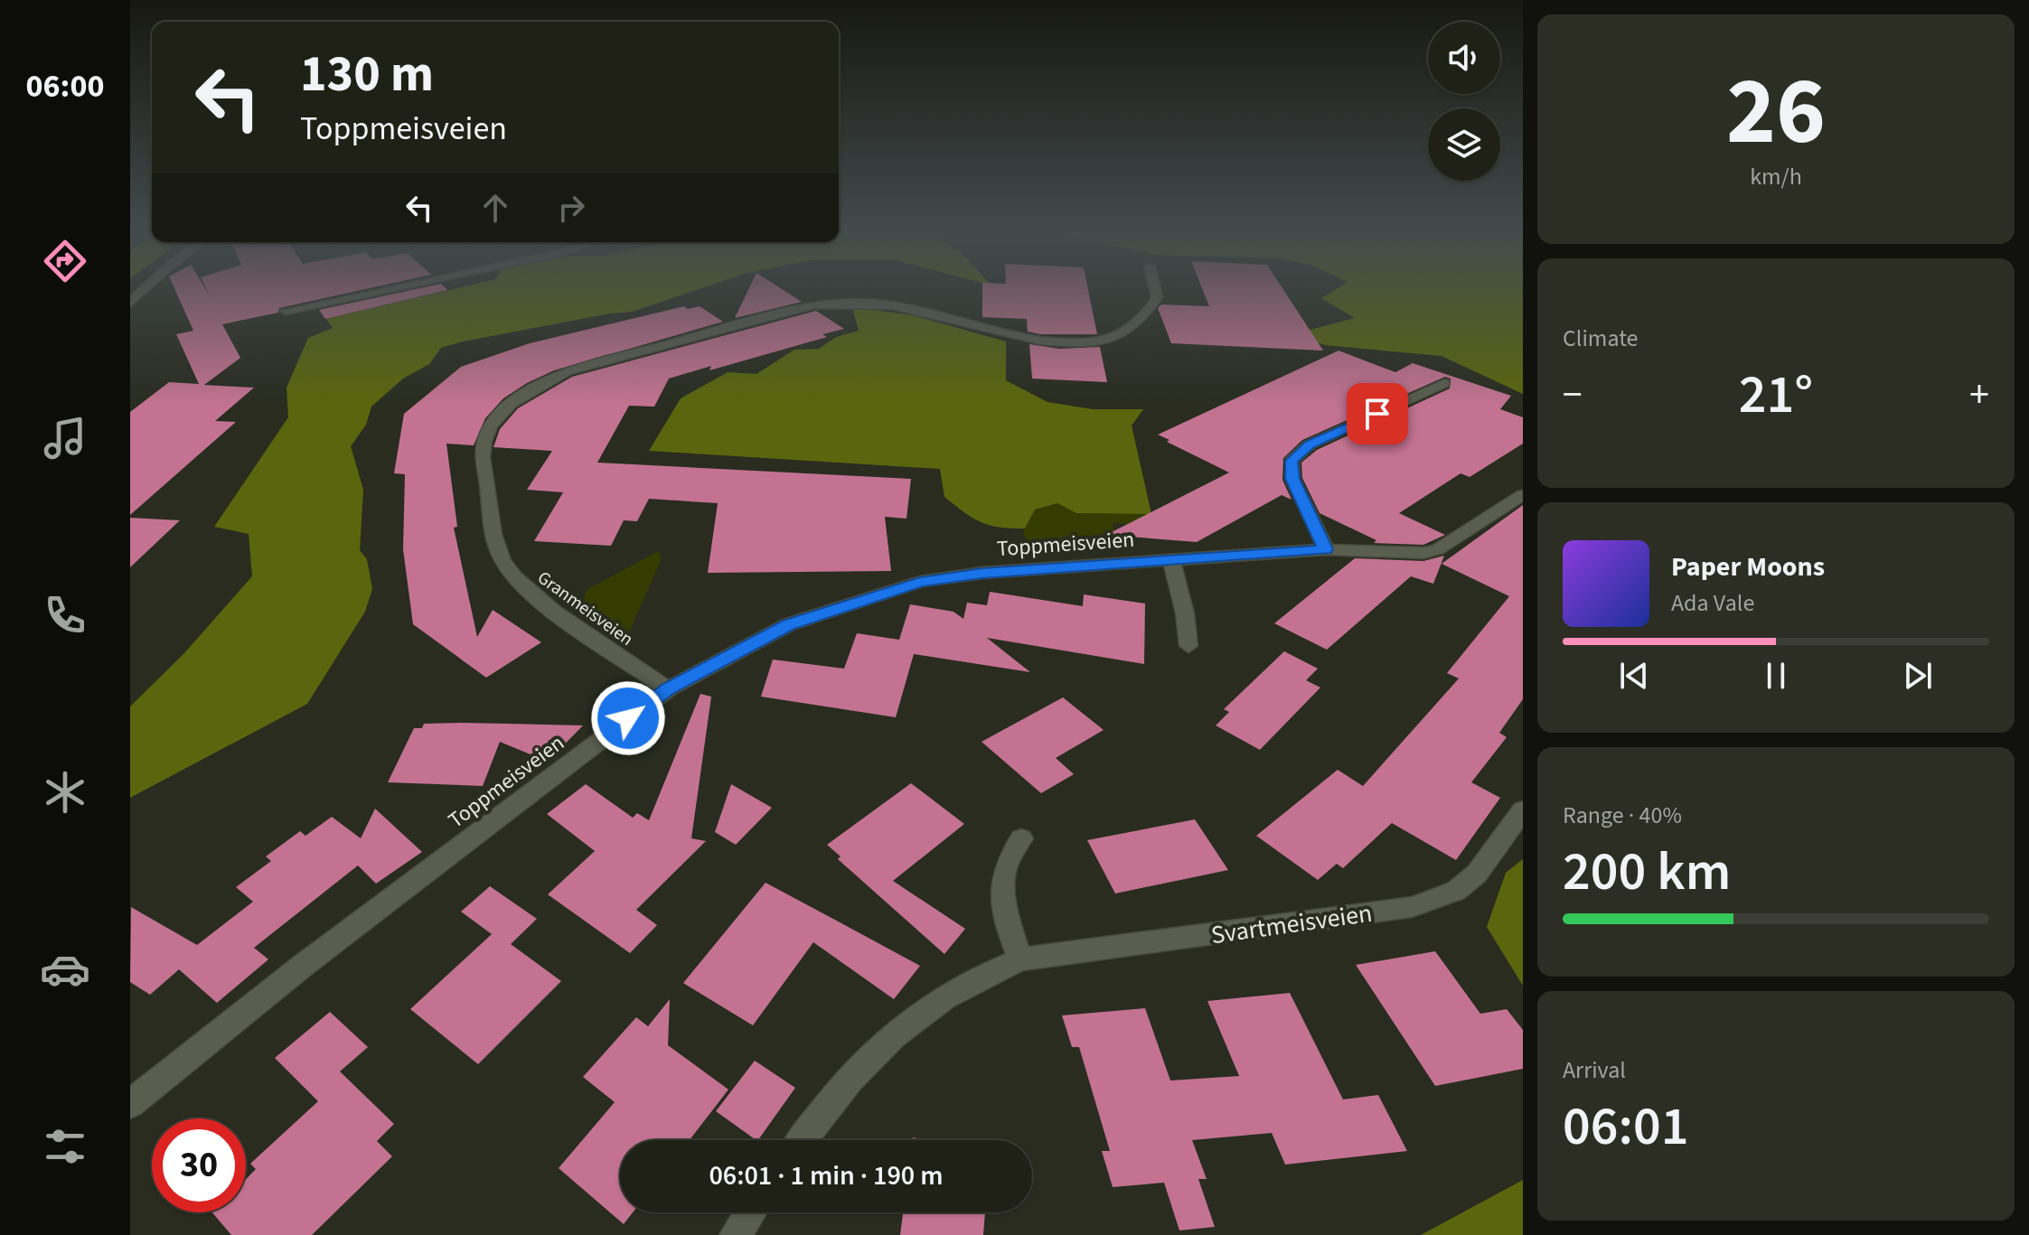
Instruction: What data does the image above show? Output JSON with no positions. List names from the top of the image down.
{
  "streets": {
    "street": ["Toppmeisveien", "Granmeisveien", "Svartmeisveien"]
  },
  "crossings": [
    ["Toppmeisveien", "Granmeisveien"]
  ],
  "page": {
    "tabs": "06:00",
    "tile": [
      ["26", "km/h"],
      "Climate",
      ["Range · 40%", "200 km"],
      ["Arrival", "06:01"]
    ],
    "turn": ["130 m", "Toppmeisveien"],
    "heat": ["−", "21°", "+"],
    "song": ["Paper Moons", "Ada Vale"],
    "limit": "30",
    "trip": "06:01 · 1 min · 190 m"
  }
}
